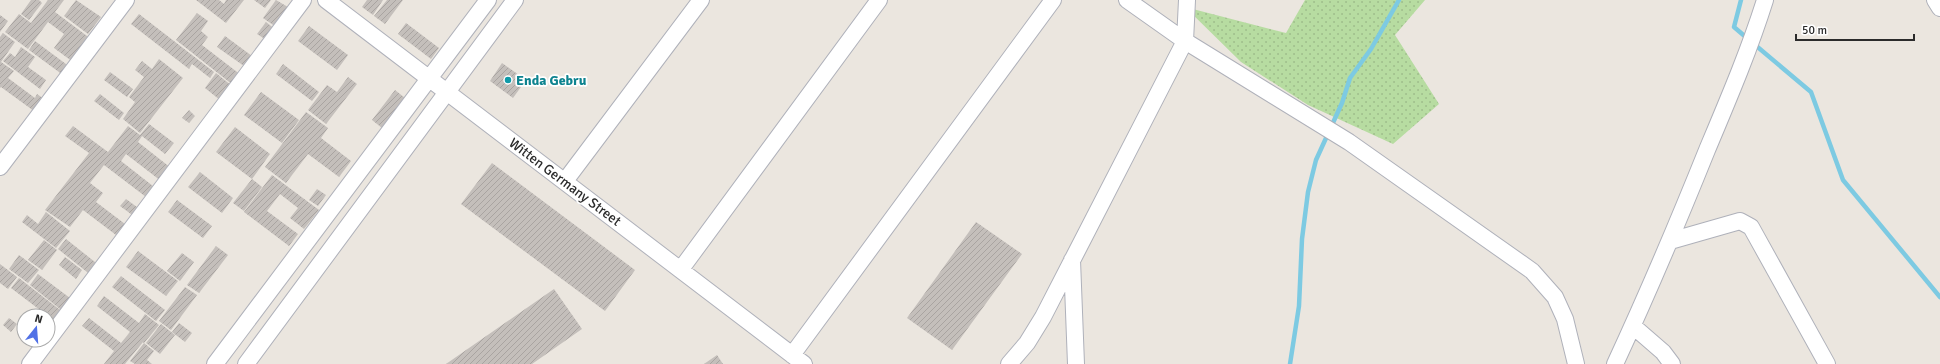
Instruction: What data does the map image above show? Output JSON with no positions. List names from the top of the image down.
{
  "streets": {
    "street": ["Witten Germany Street"]
  },
  "places": ["Enda Gebru"],
  "scale_bar": "50 m",
  "north": "top"
}
